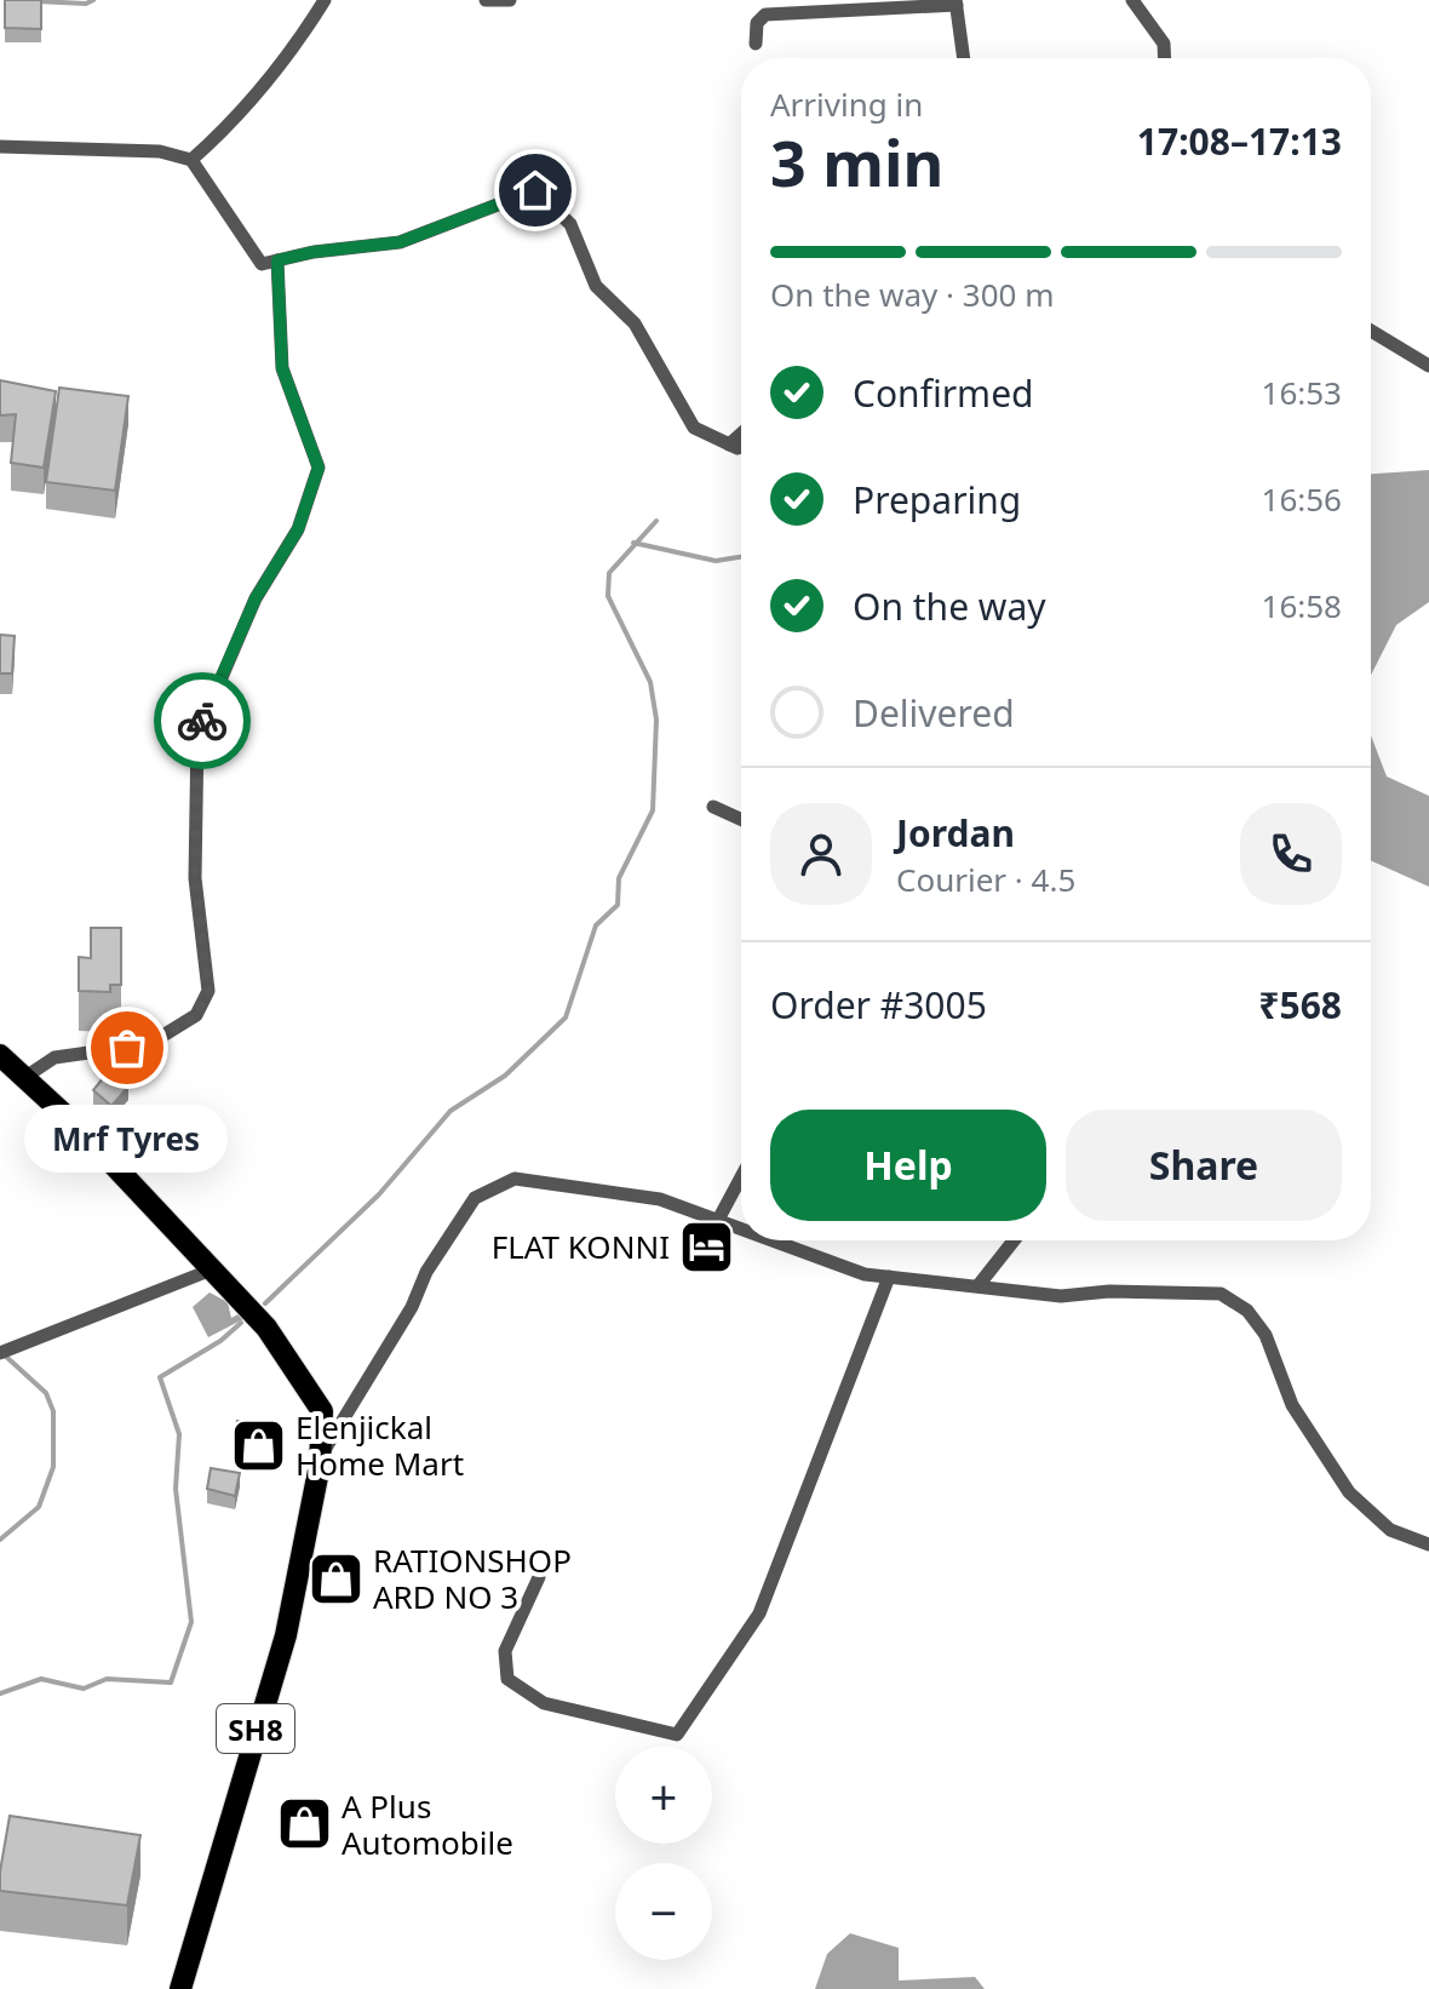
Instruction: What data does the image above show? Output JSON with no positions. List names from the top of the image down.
{
  "streets": {
    "main road": ["SH8"]
  },
  "places": {
    "other": ["Mrf Tyres"],
    "hotel": ["FLAT KONNI"],
    "shop": ["Elenjickal Home Mart", "RATIONSHOP ARD NO 3", "A Plus Automobile"]
  },
  "page": {
    "heading": ["3 min", "Arriving in", "17:08–17:13"],
    "panel": [
      "Jordan",
      "Courier · 4.5",
      "Order #3005",
      "₹568"
    ],
    "bar": "On the way · 300 m",
    "list": [
      ["Confirmed", "16:53"],
      ["Preparing", "16:56"],
      ["On the way", "16:58"],
      "Delivered"
    ],
    "buttons": ["Help", "Share"],
    "bubble": "Mrf Tyres",
    "map_buttons": ["+", "−"]
  }
}
